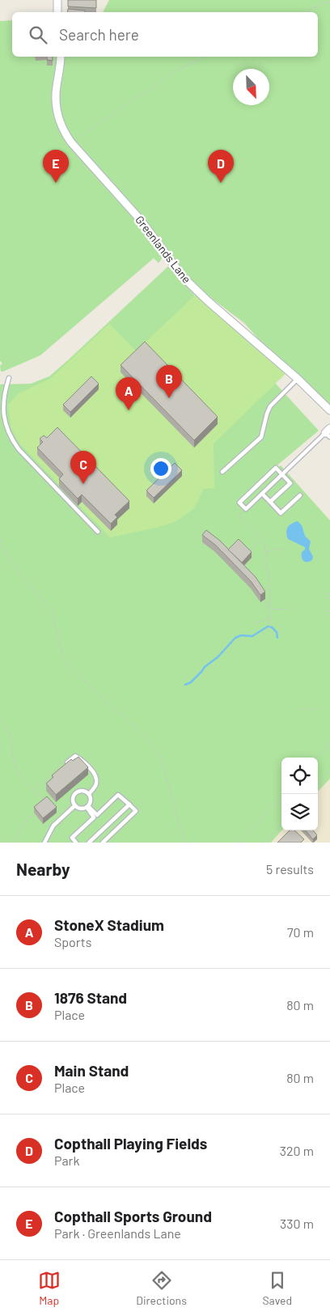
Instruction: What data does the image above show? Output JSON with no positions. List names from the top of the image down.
{
  "streets": {
    "street": ["Greenlands Lane"]
  },
  "north": "bottom right",
  "page": {
    "search": "Search here",
    "pins": [
      "D",
      "E",
      "B",
      "A",
      "C"
    ],
    "heading": ["Nearby", "5 results"],
    "list": [
      {
        "mark": "A",
        "name": "StoneX Stadium",
        "note": "Sports",
        "value": "70 m"
      },
      {
        "mark": "B",
        "name": "1876 Stand",
        "note": "Place",
        "value": "80 m"
      },
      {
        "mark": "C",
        "name": "Main Stand",
        "note": "Place",
        "value": "80 m"
      },
      {
        "mark": "D",
        "name": "Copthall Playing Fields",
        "note": "Park",
        "value": "320 m"
      },
      {
        "mark": "E",
        "name": "Copthall Sports Ground",
        "note": "Park · Greenlands Lane",
        "value": "330 m"
      }
    ],
    "nav": ["Map", "Directions", "Saved"]
  }
}
